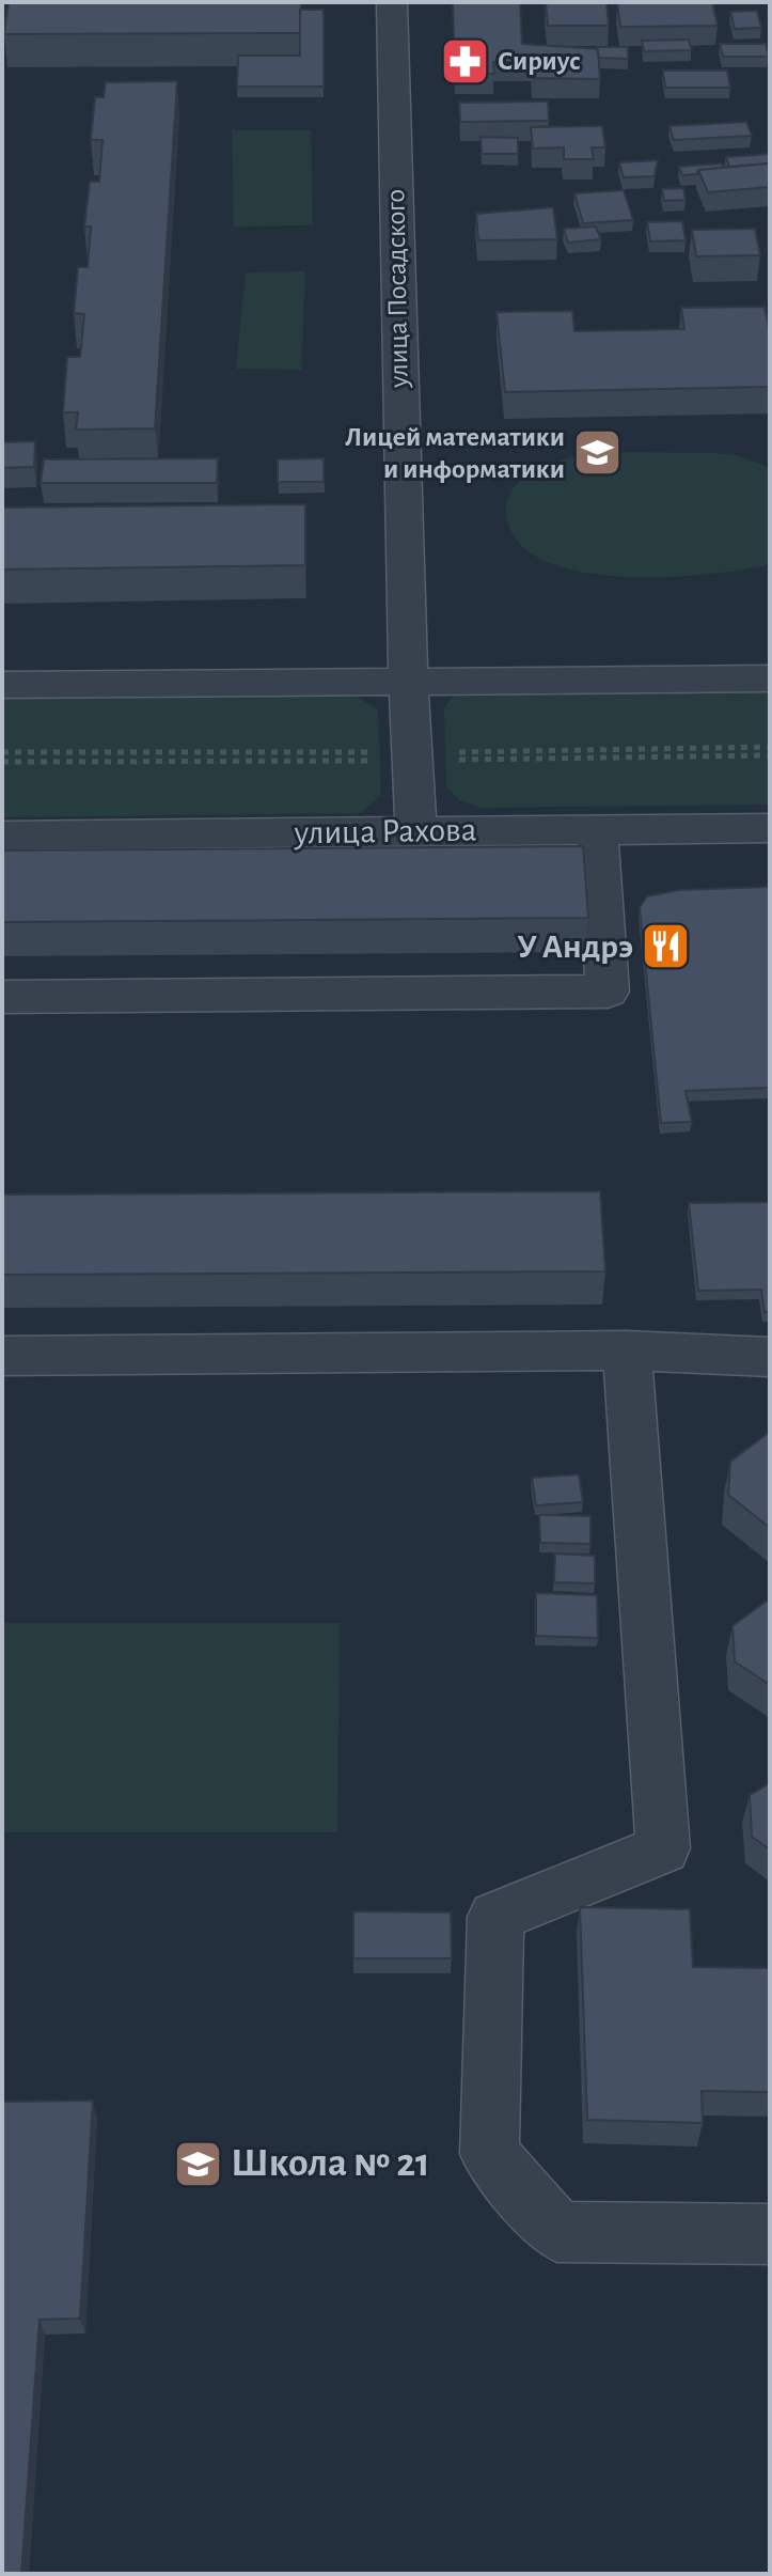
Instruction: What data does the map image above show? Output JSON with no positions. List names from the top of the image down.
{
  "streets": {
    "street": ["улица Посадского", "улица Рахова"]
  },
  "crossings": [
    ["улица Посадского", "улица Рахова"]
  ],
  "places": {
    "pharmacy": ["Сириус"],
    "school or university": ["Лицей математики и информатики", "Школа № 21"],
    "restaurant": ["У Андрэ"]
  }
}
